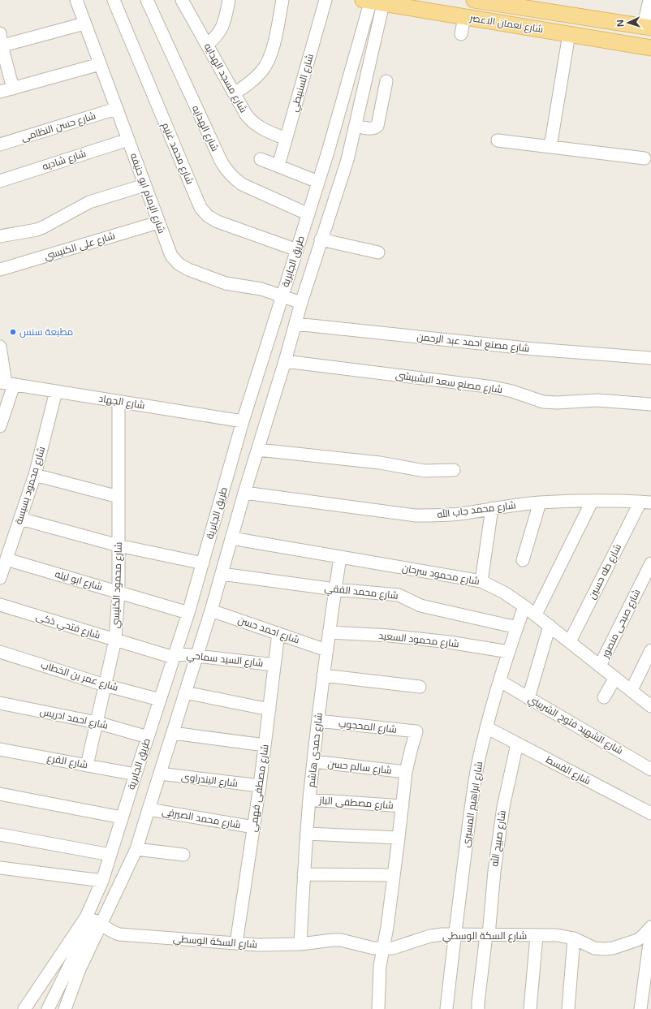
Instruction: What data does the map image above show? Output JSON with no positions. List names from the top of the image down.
{
  "streets": {
    "main road": ["شارع نعمان الاعصر"],
    "street": [
      "شارع مسجد الهدايه",
      "شارع السنبيطي",
      "شارع حسن النظامى",
      "شارع الهدايه",
      "شارع محمد غنيم",
      "شارع شاديه",
      "شارع الإمام ابو حنيفه",
      "شارع على الكنيسي",
      "طريق الجابرية",
      "شارع مصنع احمد عبد الرحمن",
      "شارع مصنع سعد البشبيشى",
      "شارع الجهاد",
      "شارع محمود بسيسة",
      "شارع محمد جاب الله",
      "شارع طه حسين",
      "شارع محمود سرحان",
      "شارع ابو ليله",
      "شارع محمود الكنيسي",
      "شارع محمد الفقي",
      "شارع صبحى منصور",
      "شارع فتحي ذكى",
      "شارع احمد حسن",
      "شارع محمود السعيد",
      "شارع السيد سماحي",
      "شارع عمر بن الخطاب",
      "شارع احمد ادريس",
      "شارع الشهيد فتوح الشربيني",
      "شارع المحجوب",
      "شارع حمدى هاشم",
      "شارع القرع",
      "شارع سالم حسن",
      "شارع القسط",
      "شارع البندراوى",
      "شارع مصطفى فهمي",
      "شارع مصطفى الباز",
      "شارع ابراهيم المسيرى",
      "شارع محمد الصيرفى",
      "شارع صبيح الله",
      "شارع السكة الوسطي"
    ]
  },
  "crossings": [
    ["شارع نعمان الاعصر", "طريق الجابرية"],
    ["شارع مسجد الهدايه", "شارع السنبيطي"],
    ["شارع حسن النظامى", "شارع الإمام ابو حنيفه"],
    ["شارع الهدايه", "طريق الجابرية"],
    ["شارع محمد غنيم", "طريق الجابرية"],
    ["شارع شاديه", "شارع الإمام ابو حنيفه"],
    ["شارع الإمام ابو حنيفه", "شارع على الكنيسي"],
    ["شارع الإمام ابو حنيفه", "طريق الجابرية"],
    ["طريق الجابرية", "شارع مصنع احمد عبد الرحمن"],
    ["طريق الجابرية", "شارع مصنع سعد البشبيشى"],
    ["طريق الجابرية", "شارع الجهاد"],
    ["طريق الجابرية", "شارع محمد جاب الله"],
    ["طريق الجابرية", "شارع محمود سرحان"],
    ["طريق الجابرية", "شارع ابو ليله"],
    ["طريق الجابرية", "شارع محمد الفقي"],
    ["طريق الجابرية", "شارع فتحي ذكى"],
    ["طريق الجابرية", "شارع احمد حسن"],
    ["طريق الجابرية", "شارع السيد سماحي"],
    ["طريق الجابرية", "شارع عمر بن الخطاب"],
    ["طريق الجابرية", "شارع احمد ادريس"],
    ["طريق الجابرية", "شارع القرع"],
    ["طريق الجابرية", "شارع البندراوى"],
    ["طريق الجابرية", "شارع محمد الصيرفى"],
    ["طريق الجابرية", "شارع السكة الوسطي"],
    ["شارع الجهاد", "شارع محمود بسيسة"],
    ["شارع الجهاد", "شارع محمود الكنيسي"],
    ["شارع محمود بسيسة", "شارع ابو ليله"],
    ["شارع محمد جاب الله", "شارع طه حسين"],
    ["شارع طه حسين", "شارع محمود سرحان"],
    ["شارع محمود سرحان", "شارع صبحى منصور"],
    ["شارع محمود سرحان", "شارع حمدى هاشم"],
    ["شارع محمود سرحان", "شارع ابراهيم المسيرى"],
    ["شارع ابو ليله", "شارع محمود الكنيسي"],
    ["شارع محمود الكنيسي", "شارع فتحي ذكى"],
    ["شارع محمود الكنيسي", "شارع عمر بن الخطاب"],
    ["شارع محمود الكنيسي", "شارع احمد ادريس"],
    ["شارع محمود الكنيسي", "شارع القرع"],
    ["شارع محمد الفقي", "شارع حمدى هاشم"],
    ["شارع محمد الفقي", "شارع ابراهيم المسيرى"],
    ["شارع فتحي ذكى", "شارع السيد سماحي"],
    ["شارع احمد حسن", "شارع حمدى هاشم"],
    ["شارع احمد حسن", "شارع مصطفى فهمي"],
    ["شارع محمود السعيد", "شارع حمدى هاشم"],
    ["شارع محمود السعيد", "شارع ابراهيم المسيرى"],
    ["شارع السيد سماحي", "شارع مصطفى فهمي"],
    ["شارع الشهيد فتوح الشربيني", "شارع ابراهيم المسيرى"],
    ["شارع المحجوب", "شارع حمدى هاشم"],
    ["شارع المحجوب", "شارع سالم حسن"],
    ["شارع حمدى هاشم", "شارع سالم حسن"],
    ["شارع حمدى هاشم", "شارع مصطفى الباز"],
    ["شارع حمدى هاشم", "شارع السكة الوسطي"],
    ["شارع القسط", "شارع ابراهيم المسيرى"],
    ["شارع القسط", "شارع صبيح الله"],
    ["شارع البندراوى", "شارع مصطفى فهمي"],
    ["شارع مصطفى فهمي", "شارع محمد الصيرفى"],
    ["شارع مصطفى فهمي", "شارع السكة الوسطي"],
    ["شارع ابراهيم المسيرى", "شارع السكة الوسطي"],
    ["شارع صبيح الله", "شارع السكة الوسطي"]
  ],
  "places": ["مطبعة سنس"],
  "north": "left"
}
